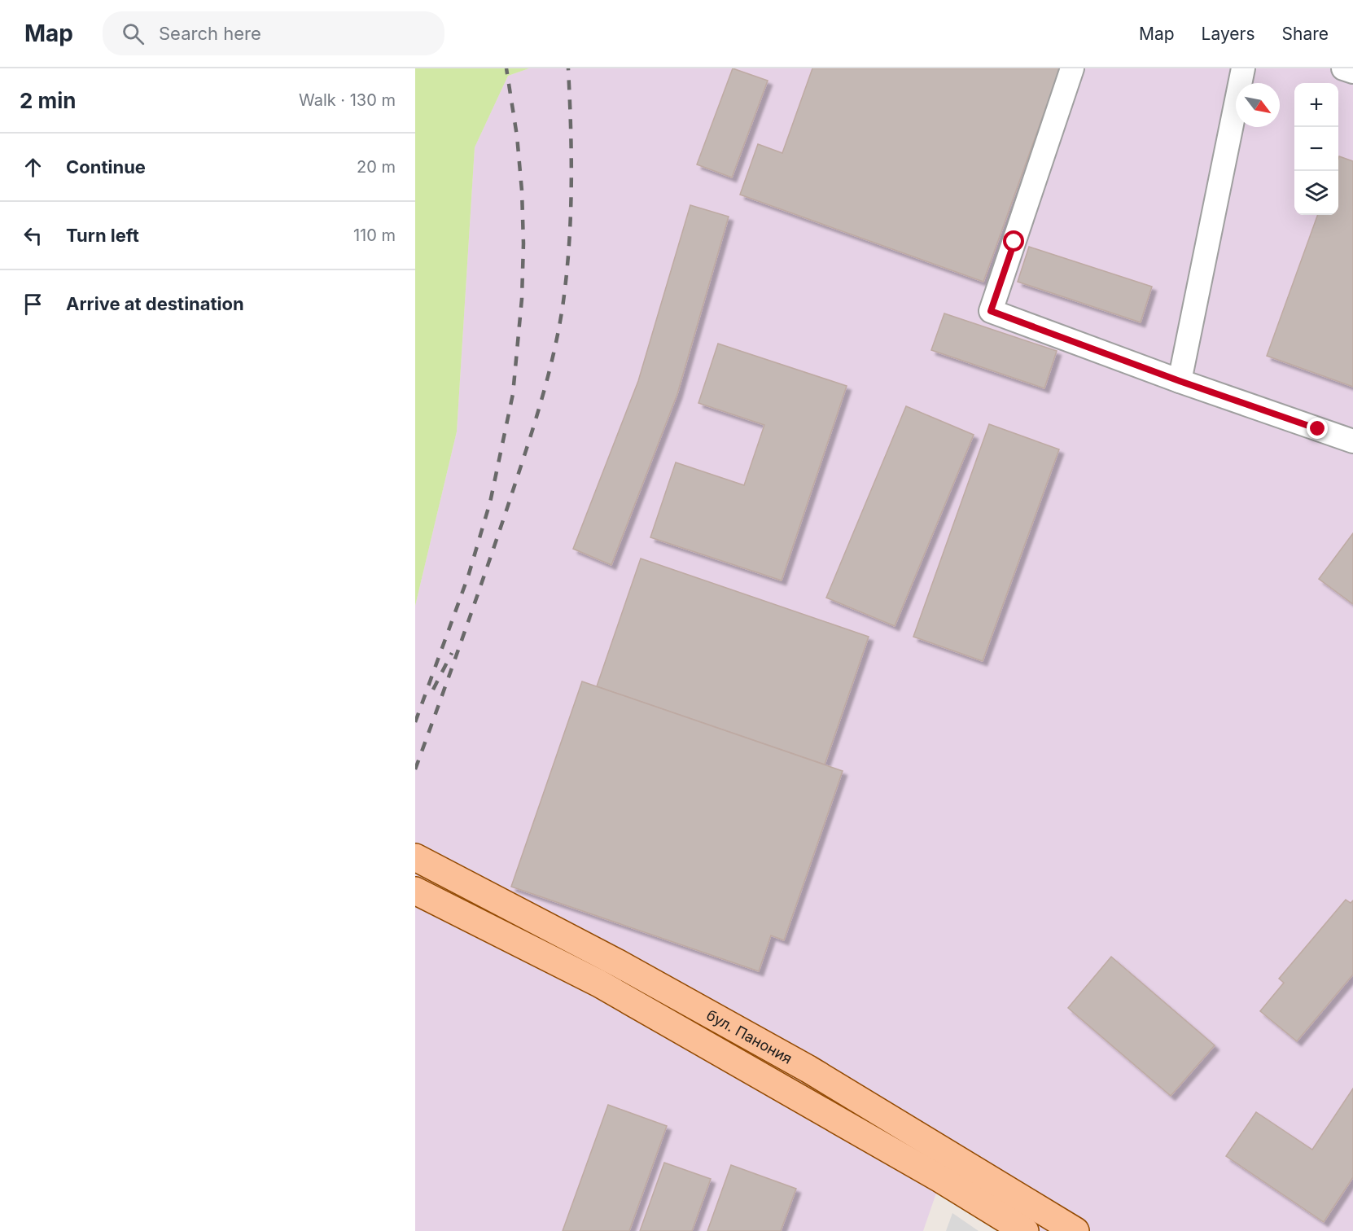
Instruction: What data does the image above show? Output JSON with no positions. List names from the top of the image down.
{
  "streets": {
    "main road": ["бул. Панония"]
  },
  "north": "bottom right",
  "page": {
    "header": "Map",
    "search": "Search here",
    "nav": ["Map", "Layers", "Share"],
    "heading": ["2 min", "Walk · 130 m"],
    "map_buttons": ["+", "−"],
    "list": [
      ["Continue", "20 m"],
      ["Turn left", "110 m"],
      "Arrive at destination"
    ]
  }
}
